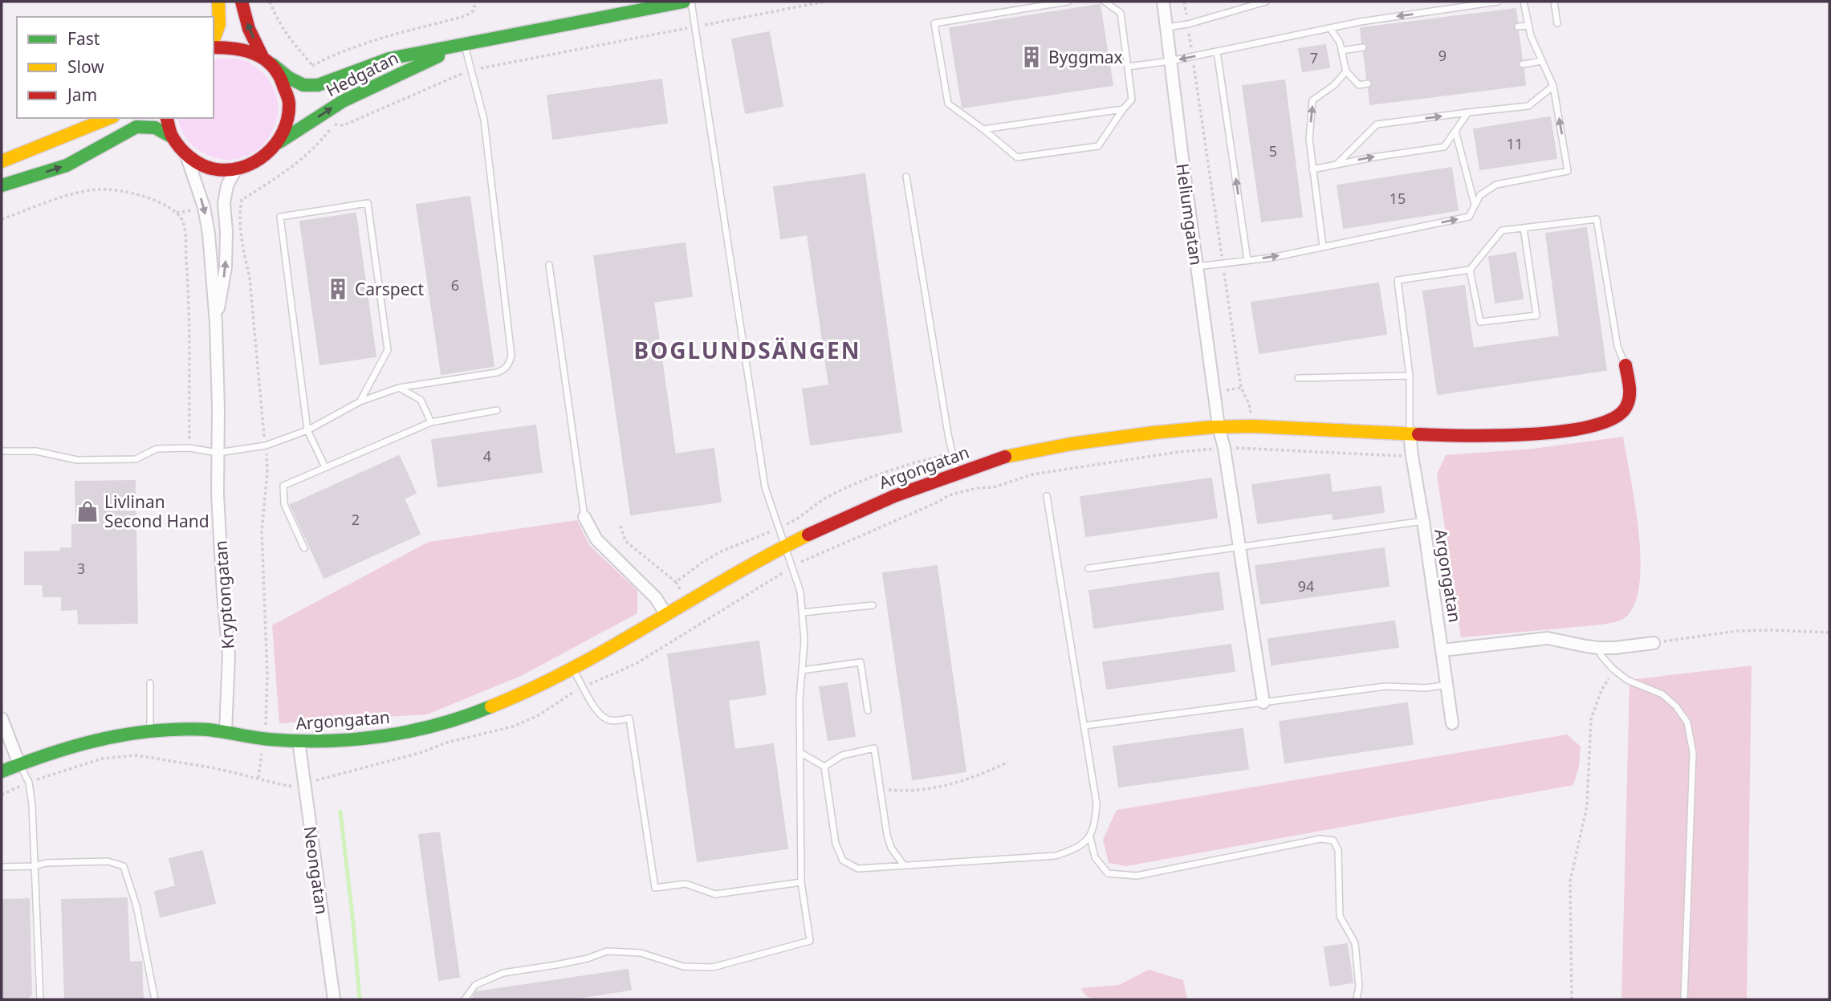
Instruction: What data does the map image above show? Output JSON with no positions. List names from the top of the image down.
{
  "streets": {
    "street": [
      "Hedgatan",
      "Heliumgatan",
      "Argongatan",
      "Kryptongatan",
      "Neongatan"
    ]
  },
  "crossings": [
    ["Hedgatan", "Kryptongatan"],
    ["Heliumgatan", "Argongatan"],
    ["Argongatan", "Kryptongatan"],
    ["Argongatan", "Neongatan"]
  ],
  "districts": ["BOGLUNDSÄNGEN"],
  "places": {
    "building": ["Byggmax", "Carspect"],
    "shop": ["Livlinan Second Hand"]
  },
  "house_numbers": [
    "9",
    "7",
    "11",
    "5",
    "15",
    "6",
    "4",
    "2",
    "3",
    "94"
  ],
  "legend": ["Fast", "Slow", "Jam"]
}
